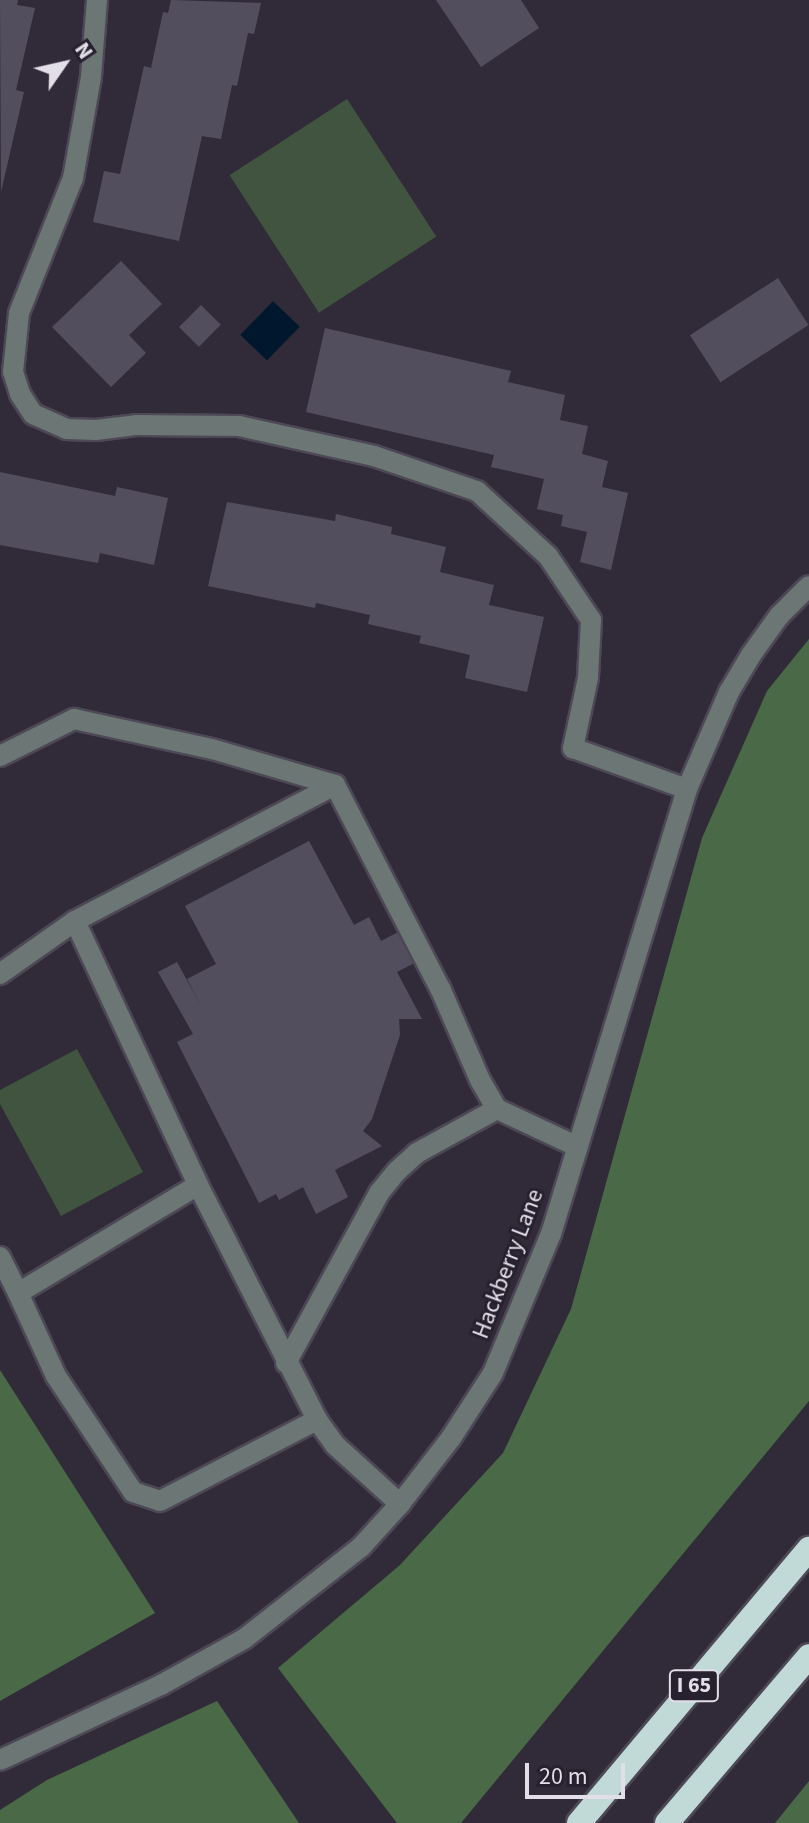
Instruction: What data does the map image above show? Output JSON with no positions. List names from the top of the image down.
{
  "streets": {
    "highway": ["I 65"],
    "street": ["Hackberry Lane"]
  },
  "scale_bar": "20 m",
  "north": "top right"
}
